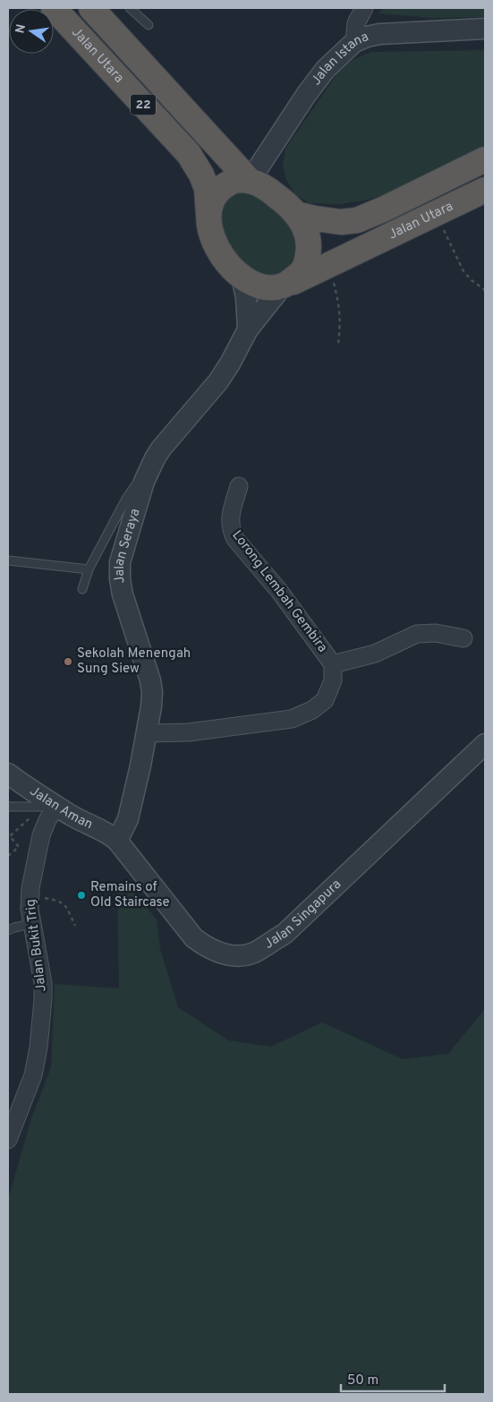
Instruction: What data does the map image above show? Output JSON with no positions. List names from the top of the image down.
{
  "streets": {
    "highway": ["Jalan Utara", "22"],
    "street": [
      "Jalan Istana",
      "Jalan Seraya",
      "Lorong Lembah Gembira",
      "Jalan Aman",
      "Jalan Singapura",
      "Jalan Bukit Trig"
    ]
  },
  "crossings": [
    ["Jalan Utara", "Jalan Istana"],
    ["Jalan Utara", "22"],
    ["Jalan Utara", "Jalan Seraya"],
    ["Jalan Istana", "22"],
    ["Jalan Istana", "Jalan Seraya"],
    ["22", "Jalan Seraya"],
    ["Jalan Seraya", "Lorong Lembah Gembira"],
    ["Jalan Seraya", "Jalan Aman"],
    ["Jalan Seraya", "Jalan Singapura"],
    ["Jalan Aman", "Jalan Singapura"],
    ["Jalan Aman", "Jalan Bukit Trig"]
  ],
  "places": ["Sekolah Menengah Sung Siew", "Remains of Old Staircase"],
  "scale_bar": "50 m",
  "north": "left"
}
